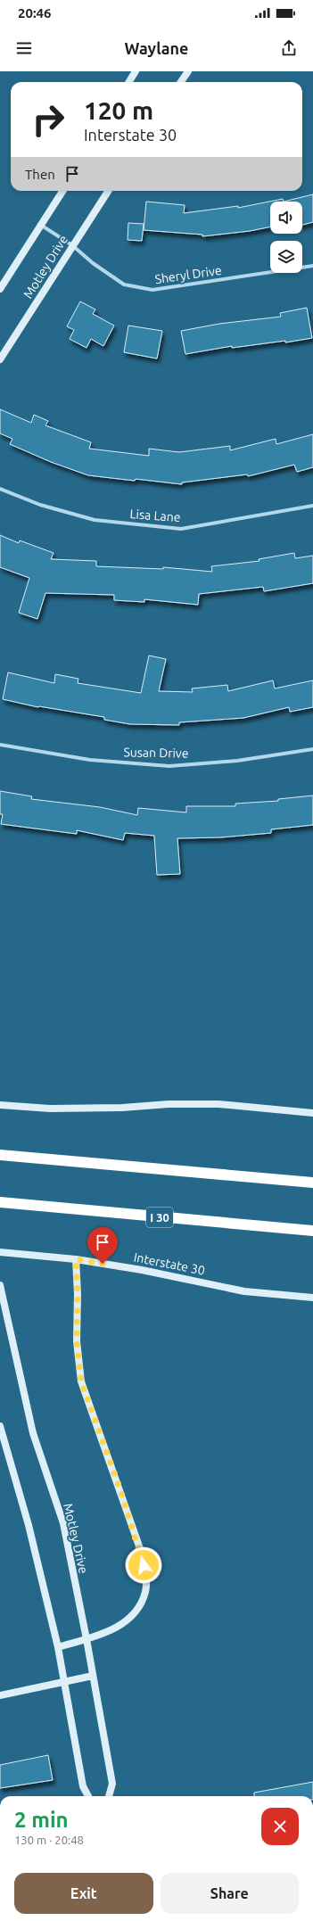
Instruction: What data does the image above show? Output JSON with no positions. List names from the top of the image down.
{
  "streets": {
    "highway": ["I 30"],
    "main road": ["Motley Drive", "Interstate 30"],
    "street": ["Sheryl Drive", "Lisa Lane", "Susan Drive"]
  },
  "crossings": [
    ["Motley Drive", "Sheryl Drive"]
  ],
  "page": {
    "status": "20:46",
    "header": "Waylane",
    "turn": ["120 m", "Interstate 30"],
    "then": "Then",
    "heading": ["2 min", "130 m · 20:48"],
    "buttons": ["Exit", "Share"]
  }
}
